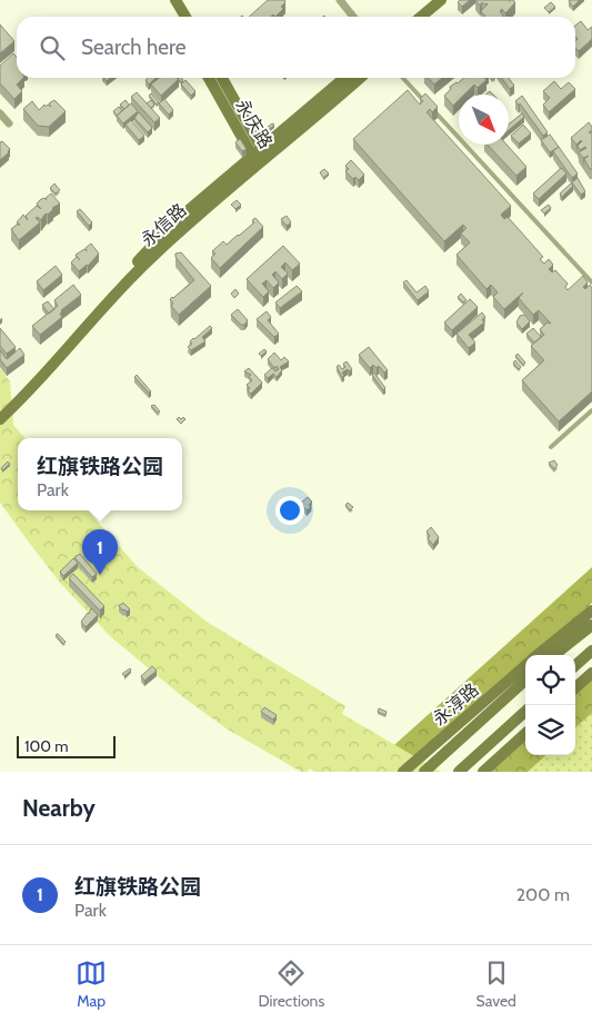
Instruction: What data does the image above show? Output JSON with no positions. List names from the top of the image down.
{
  "streets": {
    "street": ["永庆路", "永信路", "永淳路"]
  },
  "crossings": [
    ["永庆路", "永信路"]
  ],
  "scale_bar": "100 m",
  "north": "bottom right",
  "page": {
    "search": "Search here",
    "popup": ["红旗铁路公园", "Park"],
    "pins": "1",
    "scale": "100 m",
    "heading": "Nearby",
    "list": [
      {
        "mark": "1",
        "name": "红旗铁路公园",
        "note": "Park",
        "value": "200 m"
      }
    ],
    "nav": ["Map", "Directions", "Saved"]
  }
}
